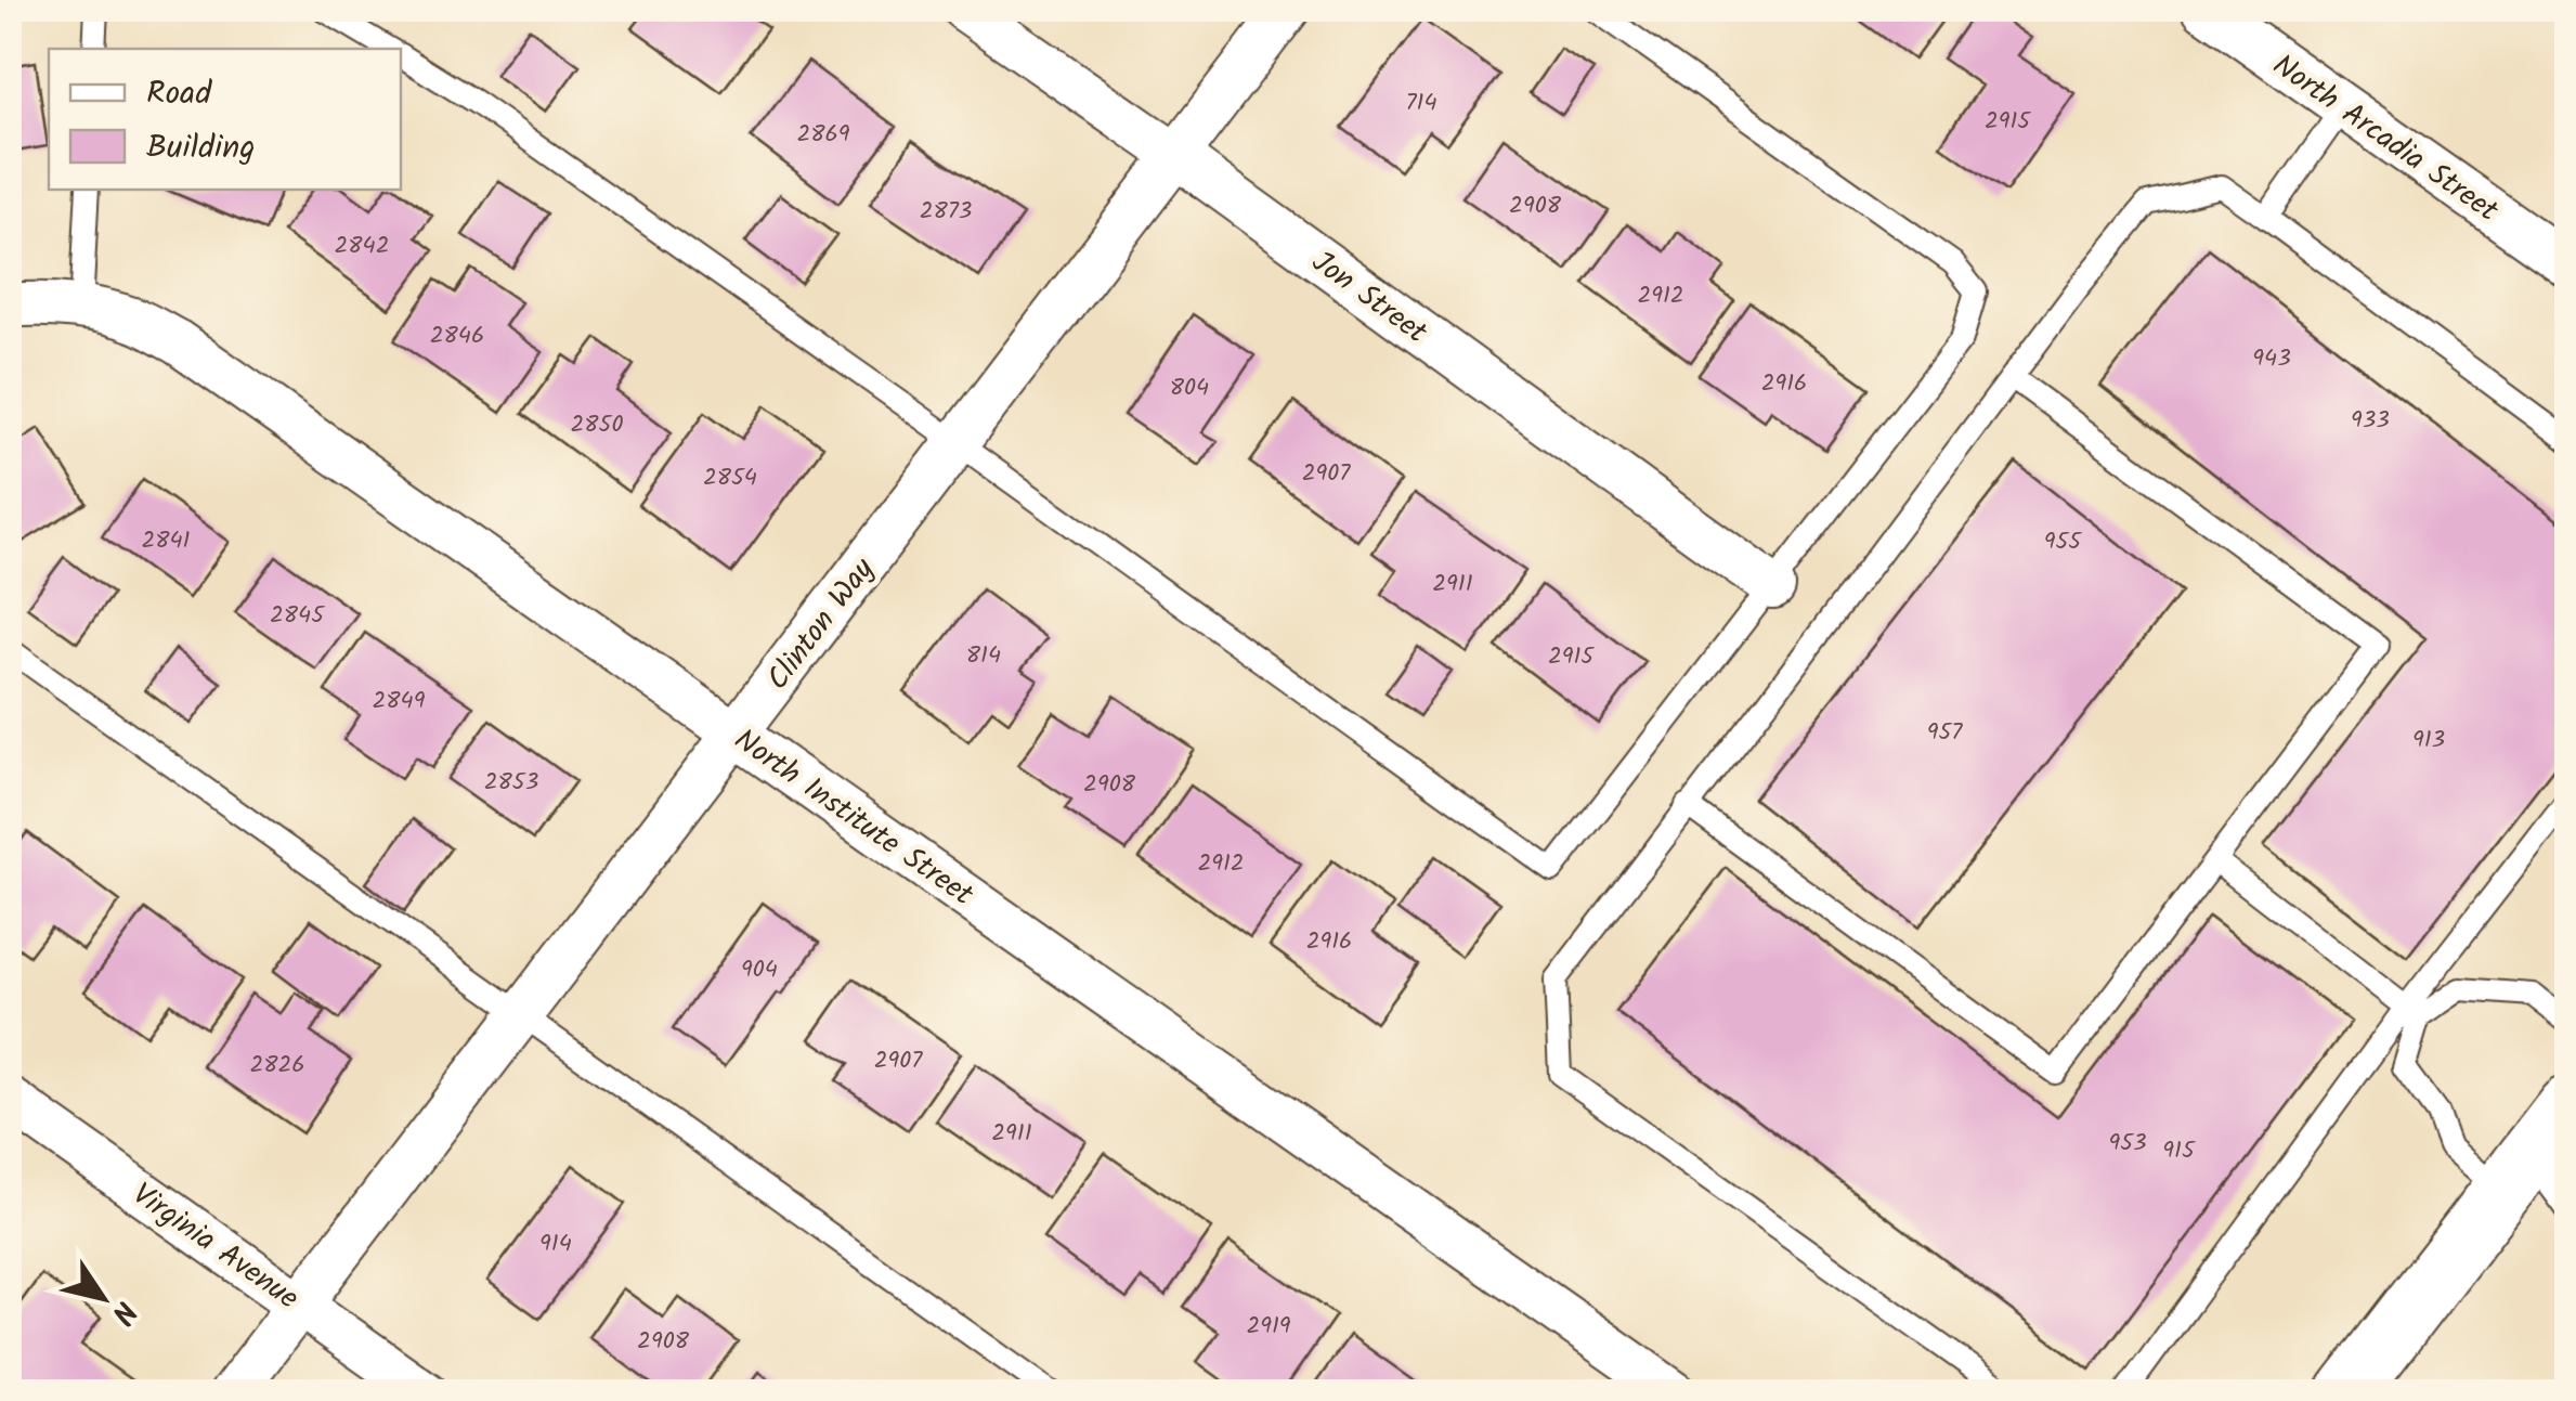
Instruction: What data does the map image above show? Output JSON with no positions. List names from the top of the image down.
{
  "streets": {
    "street": [
      "North Arcadia Street",
      "Jon Street",
      "Clinton Way",
      "North Institute Street",
      "Virginia Avenue"
    ]
  },
  "crossings": [
    ["Jon Street", "Clinton Way"],
    ["Clinton Way", "North Institute Street"],
    ["Clinton Way", "Virginia Avenue"]
  ],
  "house_numbers": [
    "714",
    "2915",
    "2869",
    "2908",
    "2873",
    "2842",
    "2912",
    "2846",
    "943",
    "2916",
    "804",
    "933",
    "2850",
    "2907",
    "2854",
    "2841",
    "955",
    "2911",
    "2845",
    "814",
    "2915",
    "2849",
    "957",
    "913",
    "2853",
    "2908",
    "2912",
    "2916",
    "904",
    "2907",
    "2826",
    "2911",
    "953",
    "915",
    "914",
    "2919",
    "2908"
  ],
  "legend": ["Road", "Building"],
  "north": "bottom right"
}
